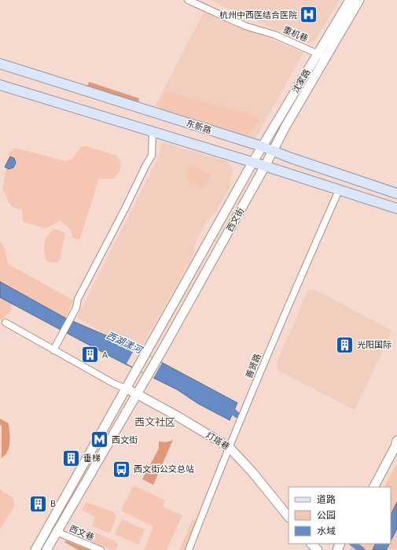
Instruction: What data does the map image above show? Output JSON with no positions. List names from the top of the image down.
{
  "streets": {
    "main road": [
      "沈家路",
      "东新路",
      "西文街",
      "灯塔巷"
    ],
    "street": ["重机巷", "善贤路", "西文巷"]
  },
  "crossings": [
    ["重机巷", "沈家路"],
    ["沈家路", "东新路"],
    ["沈家路", "西文街"],
    ["东新路", "西文街"],
    ["西文街", "灯塔巷"],
    ["西文街", "西文巷"],
    ["善贤路", "灯塔巷"]
  ],
  "districts": ["西文社区"],
  "water": ["西湖漾河"],
  "places": {
    "hospital": ["杭州中西医结合医院"],
    "building": [
      "光阳国际",
      "A",
      "垂梯",
      "B"
    ],
    "metro station": ["西文街"],
    "bus stop": ["西文街公交总站"]
  },
  "legend": ["道路", "公园", "水域"]
}
